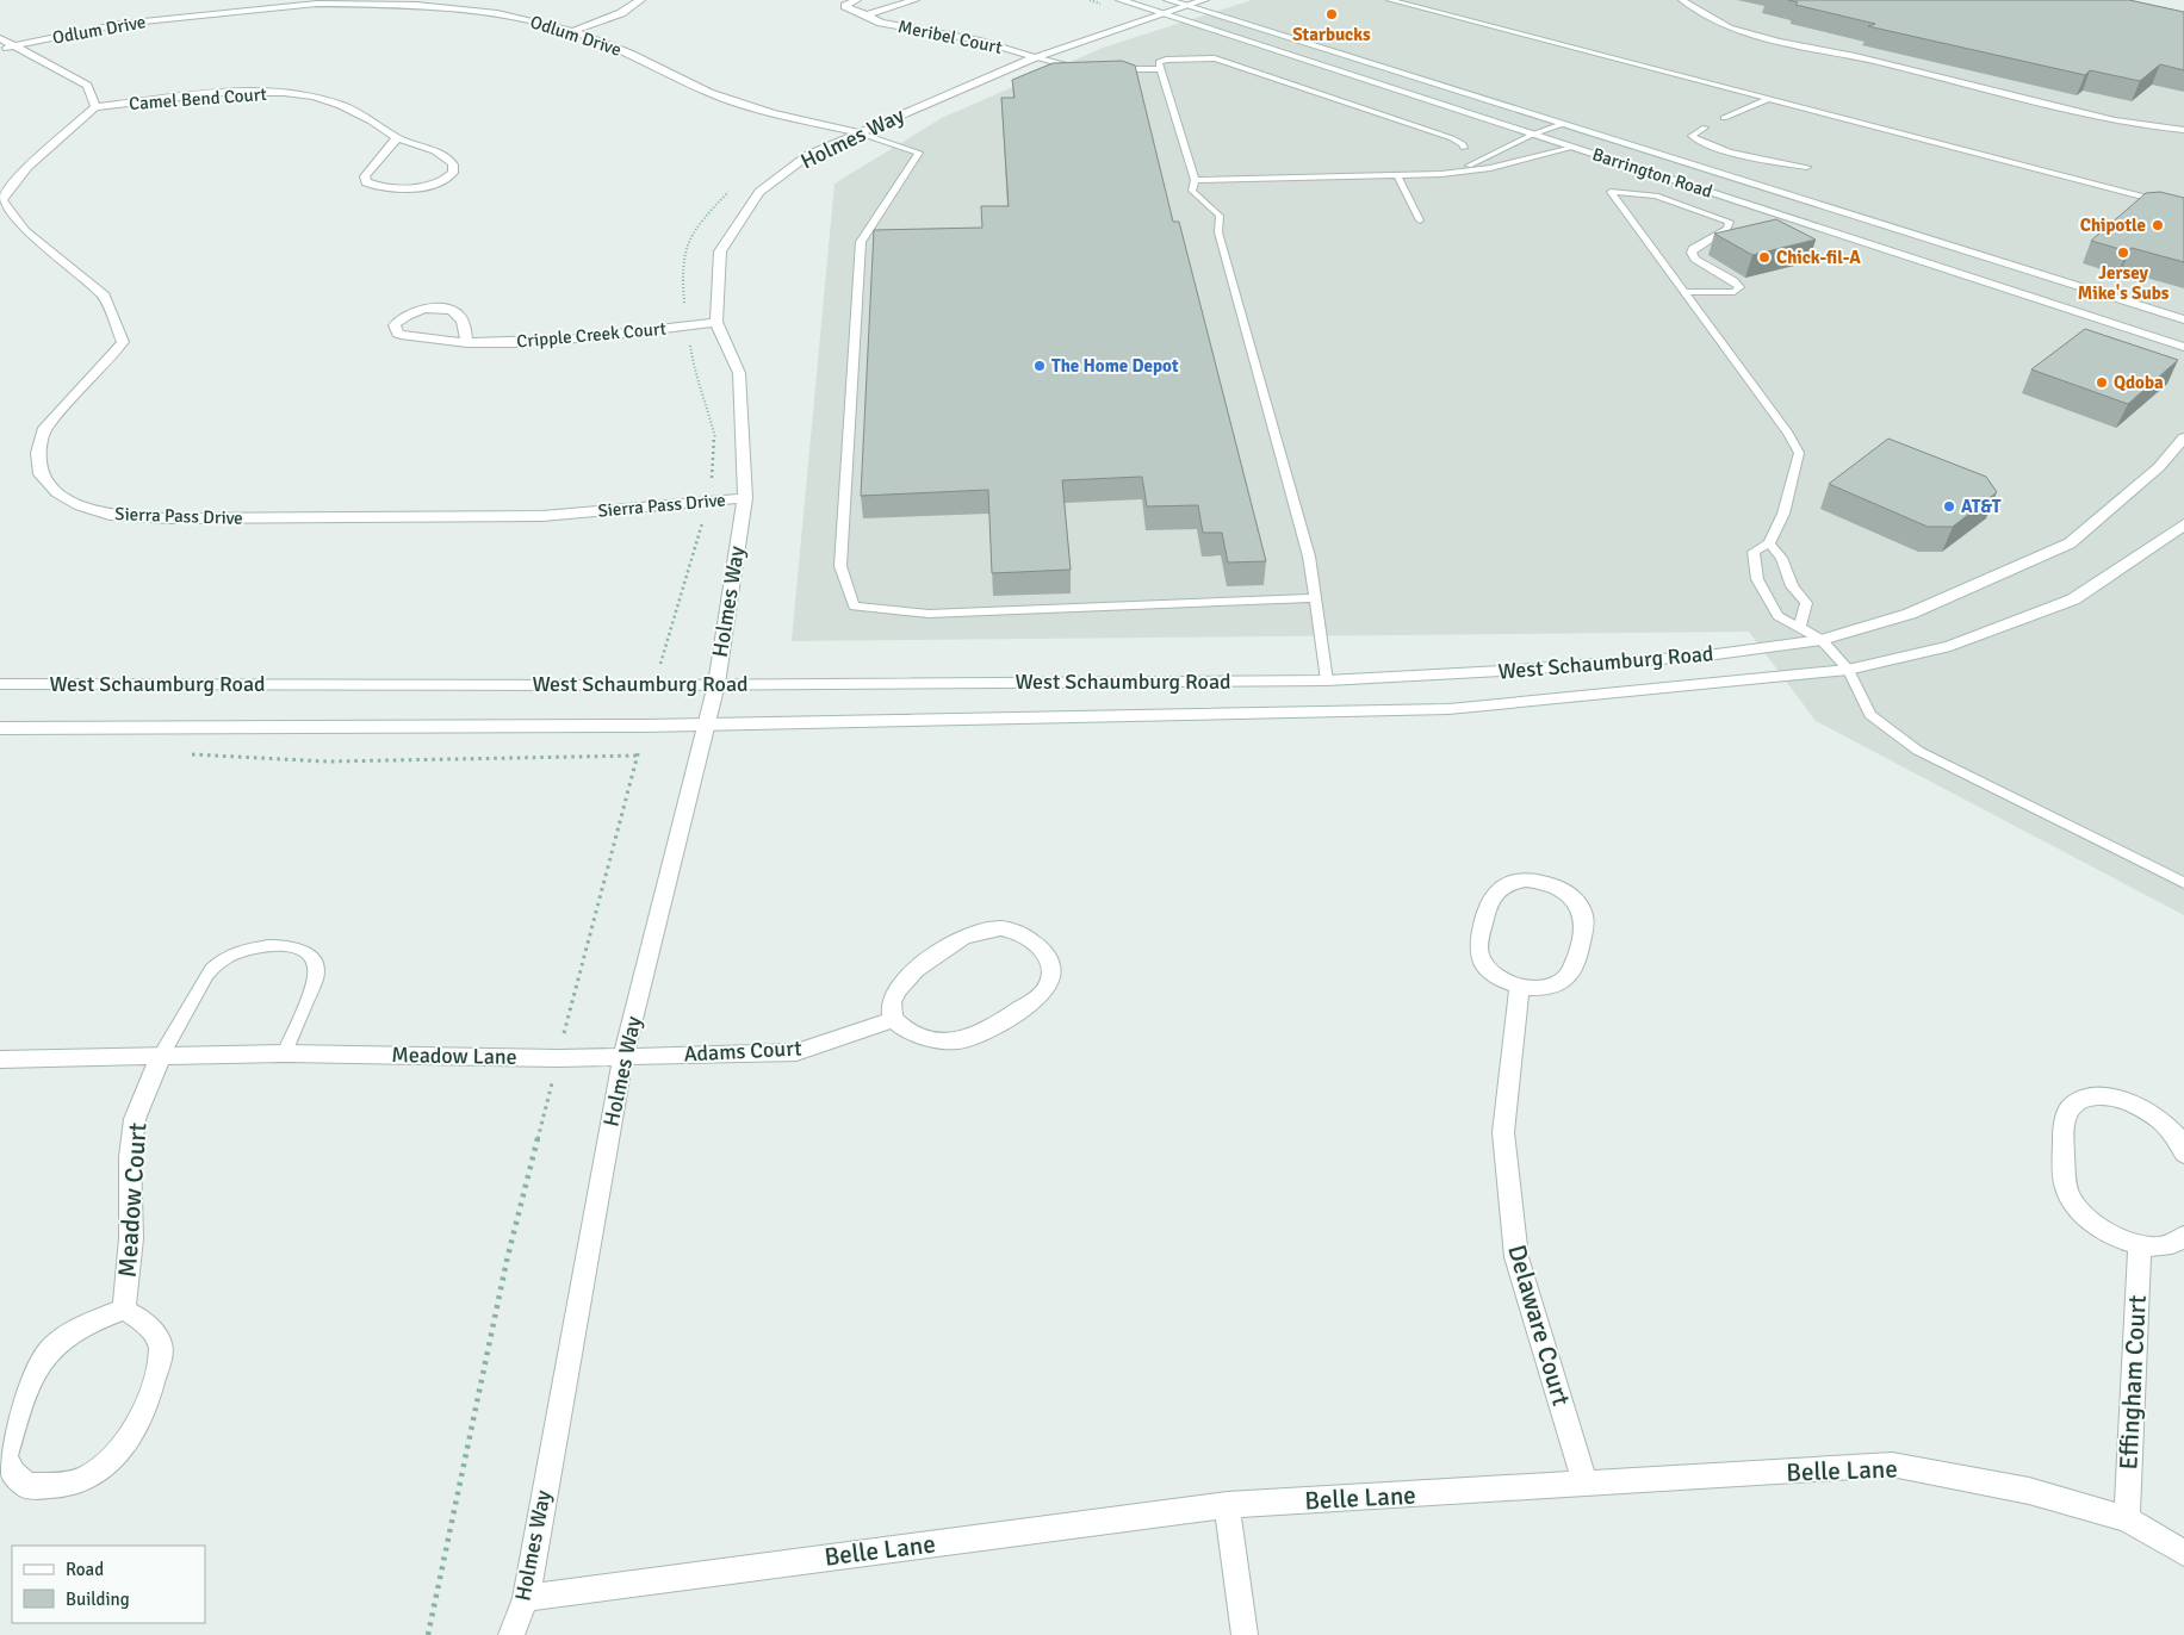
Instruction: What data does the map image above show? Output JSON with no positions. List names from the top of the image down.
{
  "streets": {
    "street": [
      "Odlum Drive",
      "Meribel Court",
      "Camel Bend Court",
      "Holmes Way",
      "Barrington Road",
      "Cripple Creek Court",
      "Sierra Pass Drive",
      "West Schaumburg Road",
      "Adams Court",
      "Meadow Lane",
      "Meadow Court",
      "Delaware Court",
      "Effingham Court",
      "Belle Lane"
    ]
  },
  "crossings": [
    ["Odlum Drive", "Holmes Way"],
    ["Meribel Court", "Holmes Way"],
    ["Camel Bend Court", "Sierra Pass Drive"],
    ["Holmes Way", "Barrington Road"],
    ["Holmes Way", "Cripple Creek Court"],
    ["Holmes Way", "Sierra Pass Drive"],
    ["Holmes Way", "West Schaumburg Road"],
    ["Holmes Way", "Adams Court"],
    ["Holmes Way", "Meadow Lane"],
    ["Holmes Way", "Belle Lane"],
    ["Adams Court", "Meadow Lane"],
    ["Meadow Lane", "Meadow Court"],
    ["Delaware Court", "Belle Lane"],
    ["Effingham Court", "Belle Lane"]
  ],
  "places": [
    "Starbucks",
    "Chipotle",
    "Jersey Mike's Subs",
    "Chick-fil-A",
    "The Home Depot",
    "Qdoba",
    "AT&T"
  ],
  "legend": ["Road", "Building"]
}
